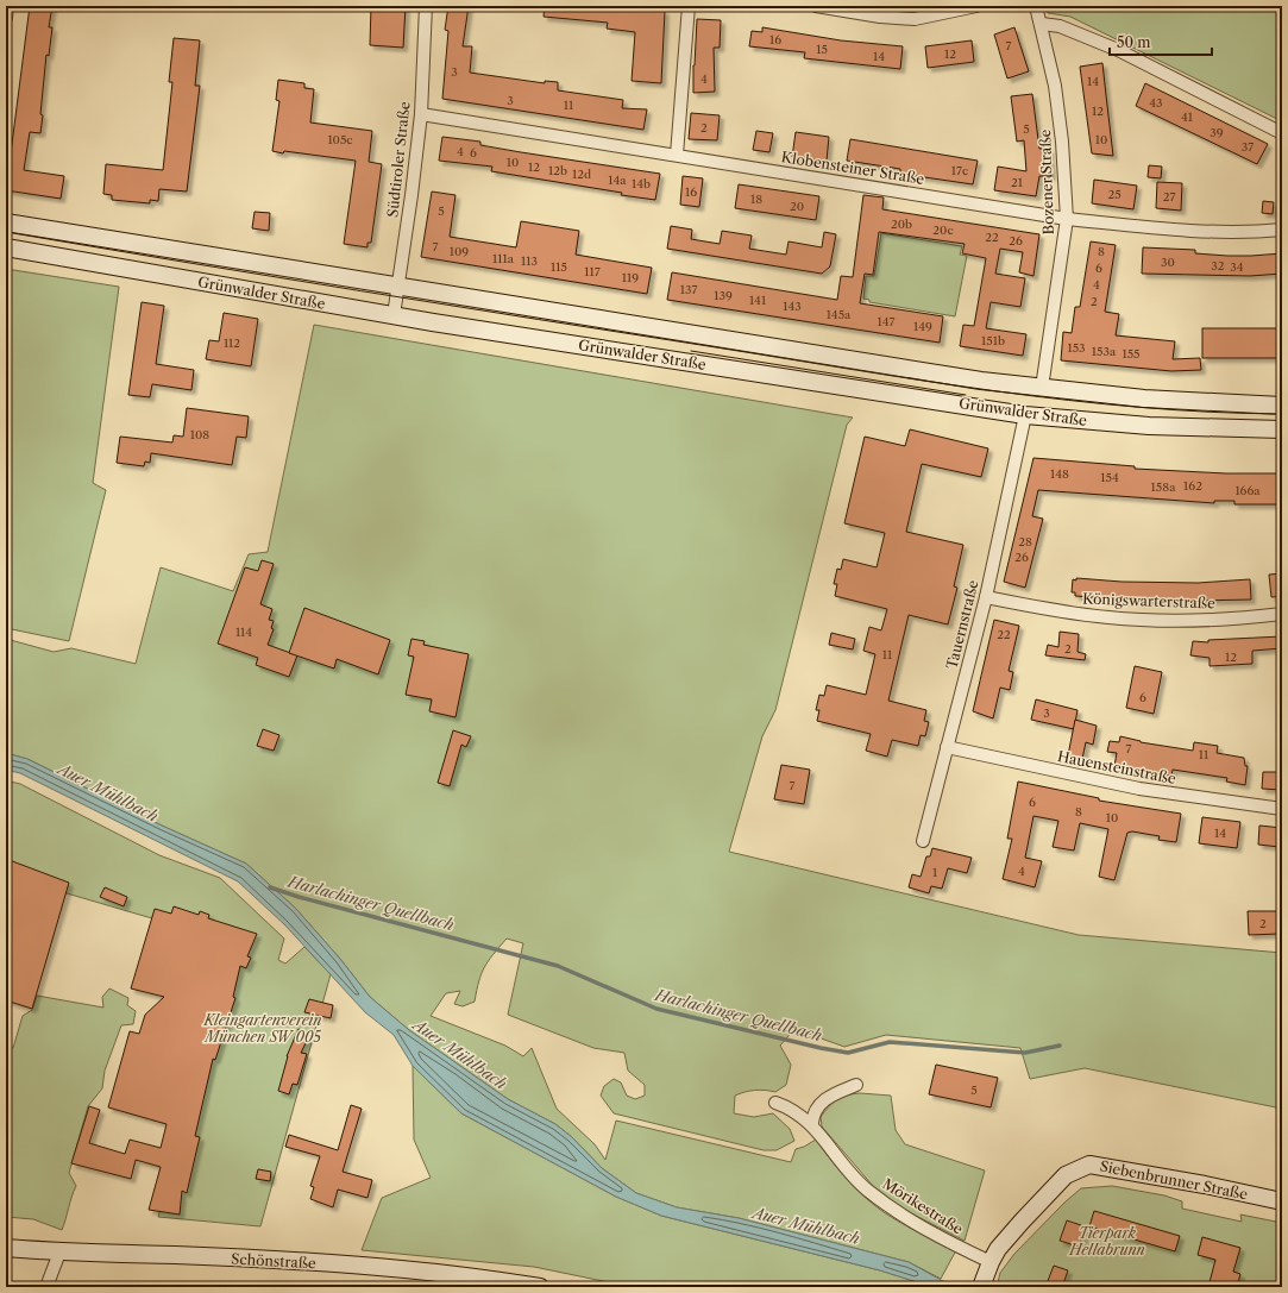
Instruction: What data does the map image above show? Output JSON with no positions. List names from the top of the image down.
{
  "streets": {
    "main road": ["Grünwalder Straße", "Siebenbrunner Straße", "Schönstraße"],
    "street": [
      "Südtiroler Straße",
      "Klobensteiner Straße",
      "Bozener Straße",
      "Königswarterstraße",
      "Tauernstraße",
      "Hauensteinstraße",
      "Mörikestraße"
    ]
  },
  "crossings": [
    ["Südtiroler Straße", "Klobensteiner Straße"],
    ["Südtiroler Straße", "Grünwalder Straße"],
    ["Klobensteiner Straße", "Bozener Straße"],
    ["Bozener Straße", "Grünwalder Straße"],
    ["Grünwalder Straße", "Tauernstraße"],
    ["Königswarterstraße", "Tauernstraße"],
    ["Tauernstraße", "Hauensteinstraße"],
    ["Siebenbrunner Straße", "Mörikestraße"]
  ],
  "water": ["Auer Mühlbach", "Harlachinger Quellbach"],
  "parks": ["Kleingartenverein München SW 005", "Tierpark Hellabrunn"],
  "house_numbers": [
    "16",
    "7",
    "15",
    "12",
    "14",
    "3",
    "4",
    "14",
    "3",
    "43",
    "11",
    "12",
    "41",
    "2",
    "5",
    "39",
    "105c",
    "10",
    "37",
    "4",
    "6",
    "10",
    "12",
    "12b",
    "17c",
    "12d",
    "14a",
    "21",
    "14b",
    "16",
    "25",
    "27",
    "18",
    "20",
    "5",
    "20b",
    "20c",
    "22",
    "26",
    "7",
    "109",
    "8",
    "111a",
    "113",
    "30",
    "32",
    "115",
    "34",
    "6",
    "117",
    "119",
    "4",
    "137",
    "139",
    "141",
    "2",
    "143",
    "145a",
    "147",
    "149",
    "151b",
    "112",
    "153",
    "153a",
    "155",
    "108",
    "148",
    "154",
    "162",
    "158a",
    "166a",
    "28",
    "26",
    "114",
    "22",
    "2",
    "11",
    "12",
    "6",
    "3",
    "7",
    "11",
    "7",
    "6",
    "8",
    "10",
    "14",
    "4",
    "1",
    "2",
    "5"
  ],
  "scale_bar": "50 m"
}
